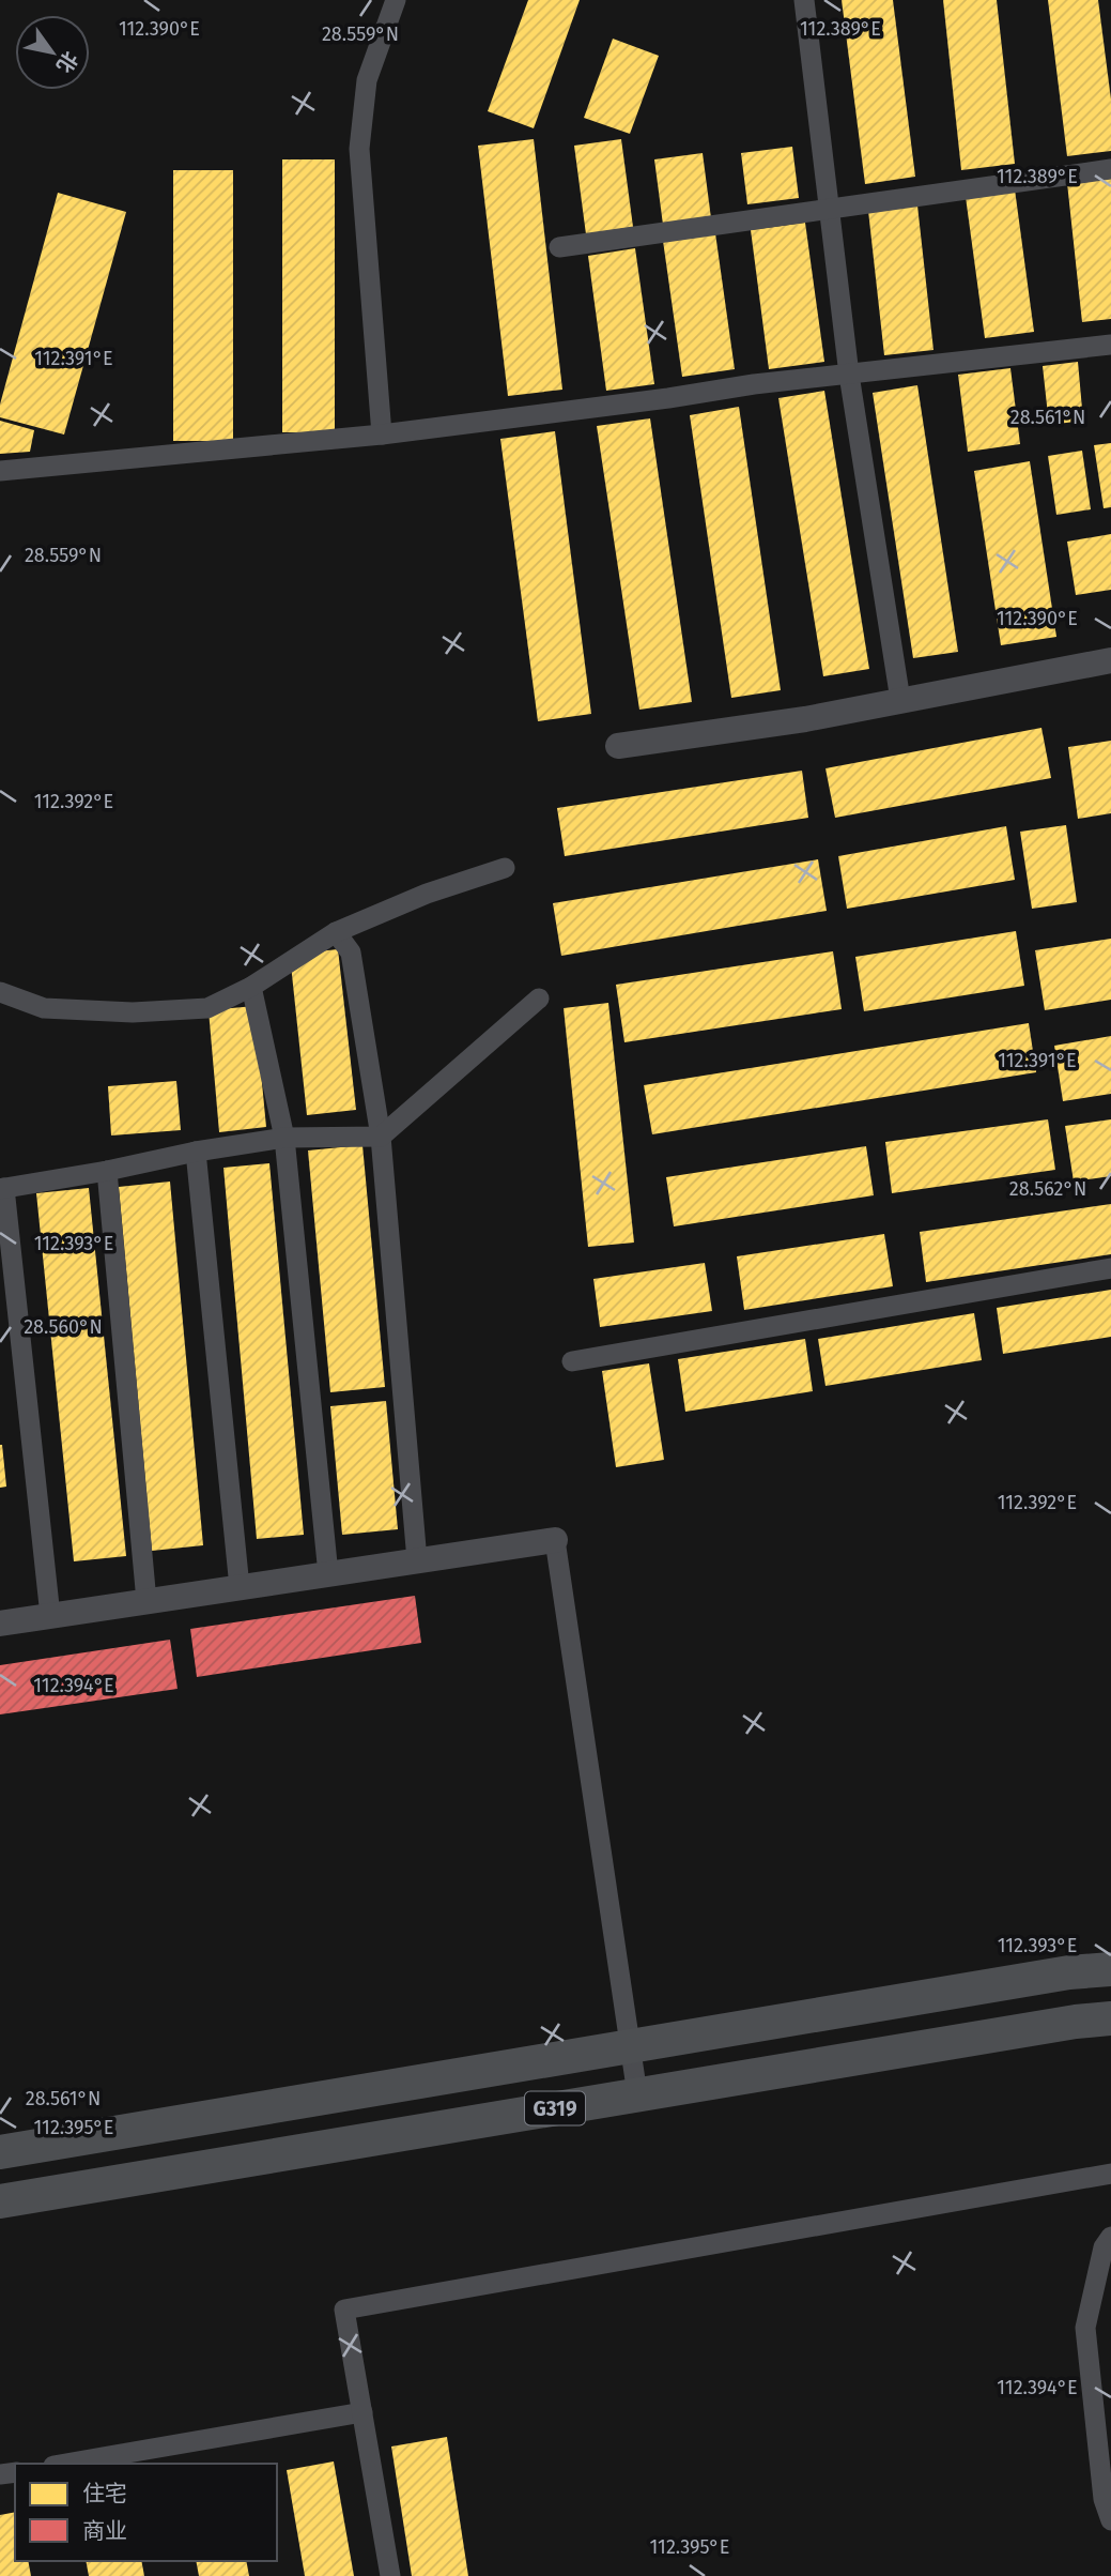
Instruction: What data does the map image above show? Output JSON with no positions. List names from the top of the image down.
{
  "streets": {
    "main road": ["G319"]
  },
  "legend": ["住宅", "商业"],
  "north": "bottom right",
  "coordinates": [
    "112.390°E",
    "112.389°E",
    "28.559°N",
    "112.391°E",
    "28.561°N",
    "112.392°E",
    "28.562°N",
    "112.393°E",
    "28.560°N",
    "112.394°E",
    "112.395°E"
  ]
}
